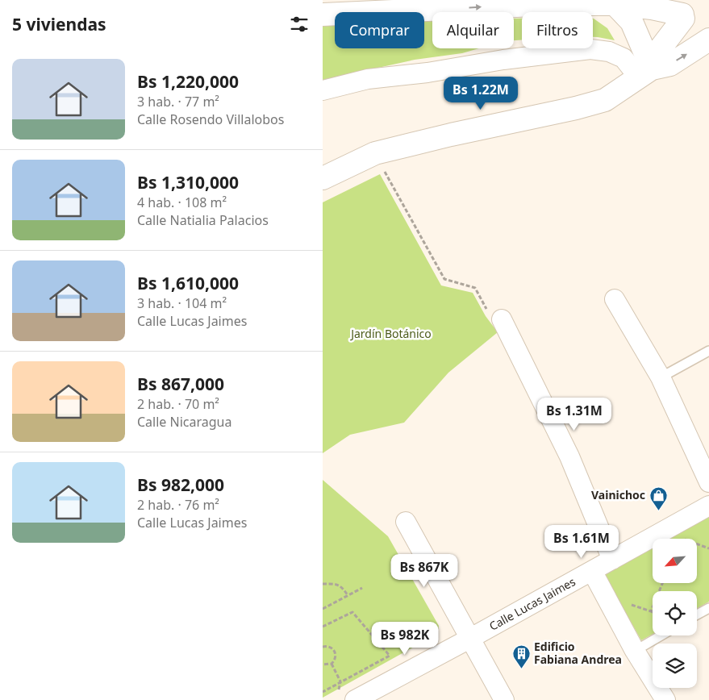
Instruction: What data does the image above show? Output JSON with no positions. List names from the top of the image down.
{
  "streets": {
    "street": ["Calle Lucas Jaimes"]
  },
  "parks": ["Jardín Botánico"],
  "places": {
    "shop": ["Vainichoc"],
    "building": ["Edificio Fabiana Andrea"]
  },
  "north": "bottom left",
  "page": {
    "heading": "5 viviendas",
    "chip": ["Comprar", "Alquilar", "Filtros"],
    "list": [
      {
        "name": "Bs 1,220,000",
        "note": "3 hab. · 77 m² · Calle Rosendo Villalobos"
      },
      {
        "name": "Bs 1,310,000",
        "note": "4 hab. · 108 m² · Calle Natialia Palacios"
      },
      {
        "name": "Bs 1,610,000",
        "note": "3 hab. · 104 m² · Calle Lucas Jaimes"
      },
      {
        "name": "Bs 867,000",
        "note": "2 hab. · 70 m² · Calle Nicaragua"
      },
      {
        "name": "Bs 982,000",
        "note": "2 hab. · 76 m² · Calle Lucas Jaimes"
      }
    ],
    "price": [
      "Bs 1.22M",
      "Bs 1.31M",
      "Bs 1.61M",
      "Bs 867K",
      "Bs 982K"
    ]
  }
}
